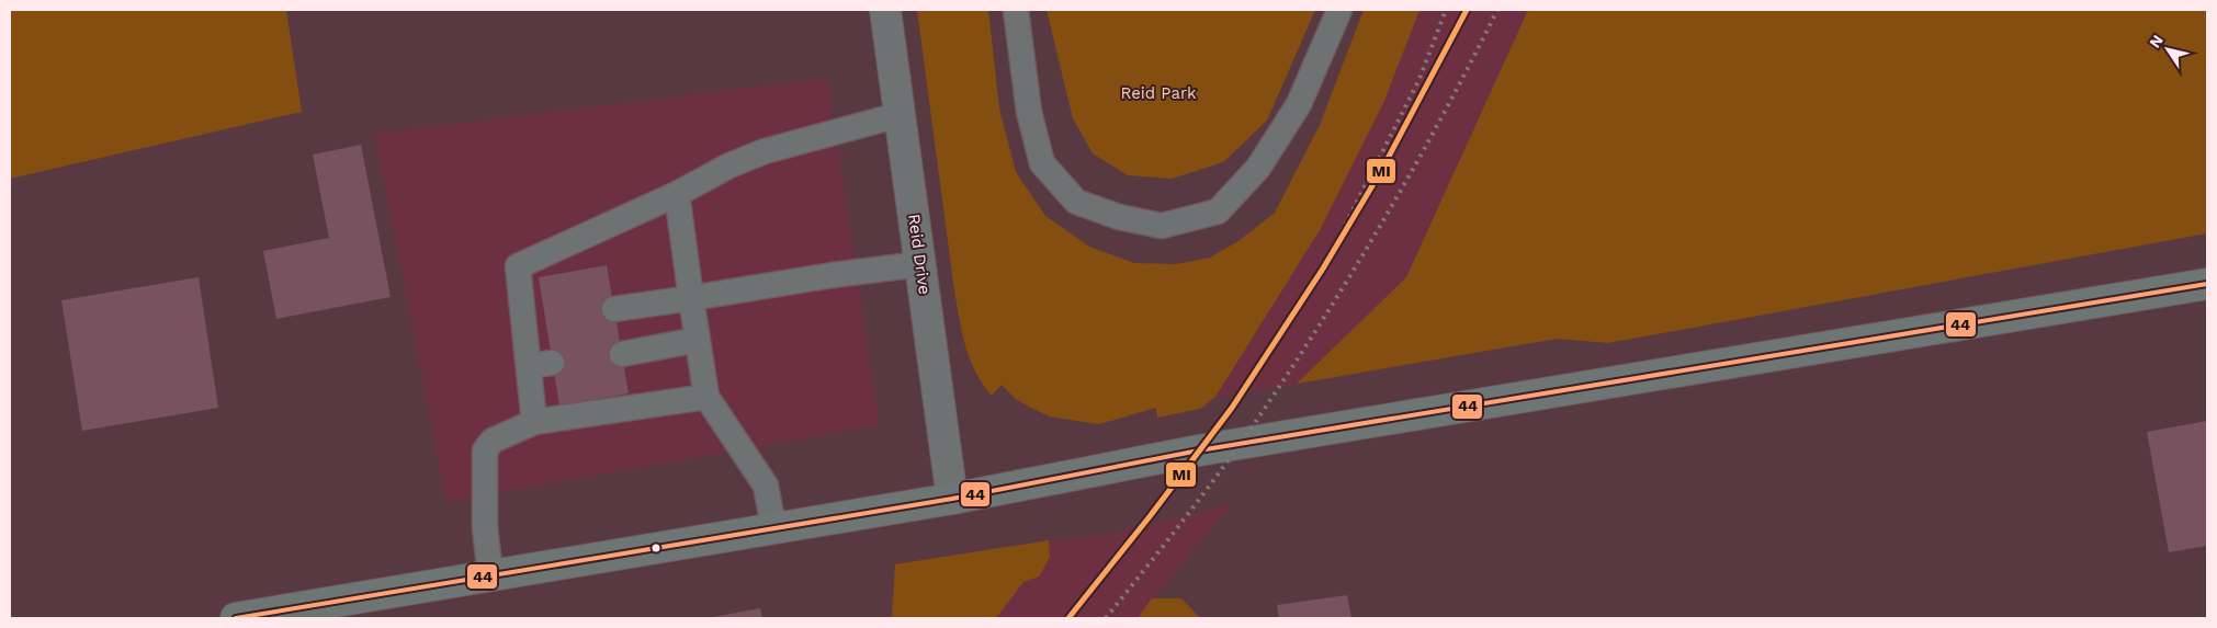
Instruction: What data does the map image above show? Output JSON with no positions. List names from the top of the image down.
{
  "streets": {
    "street": ["Reid Drive"]
  },
  "parks": ["Reid Park"],
  "lines": ["transit line MI", "transit line 44"],
  "north": "top left"
}
